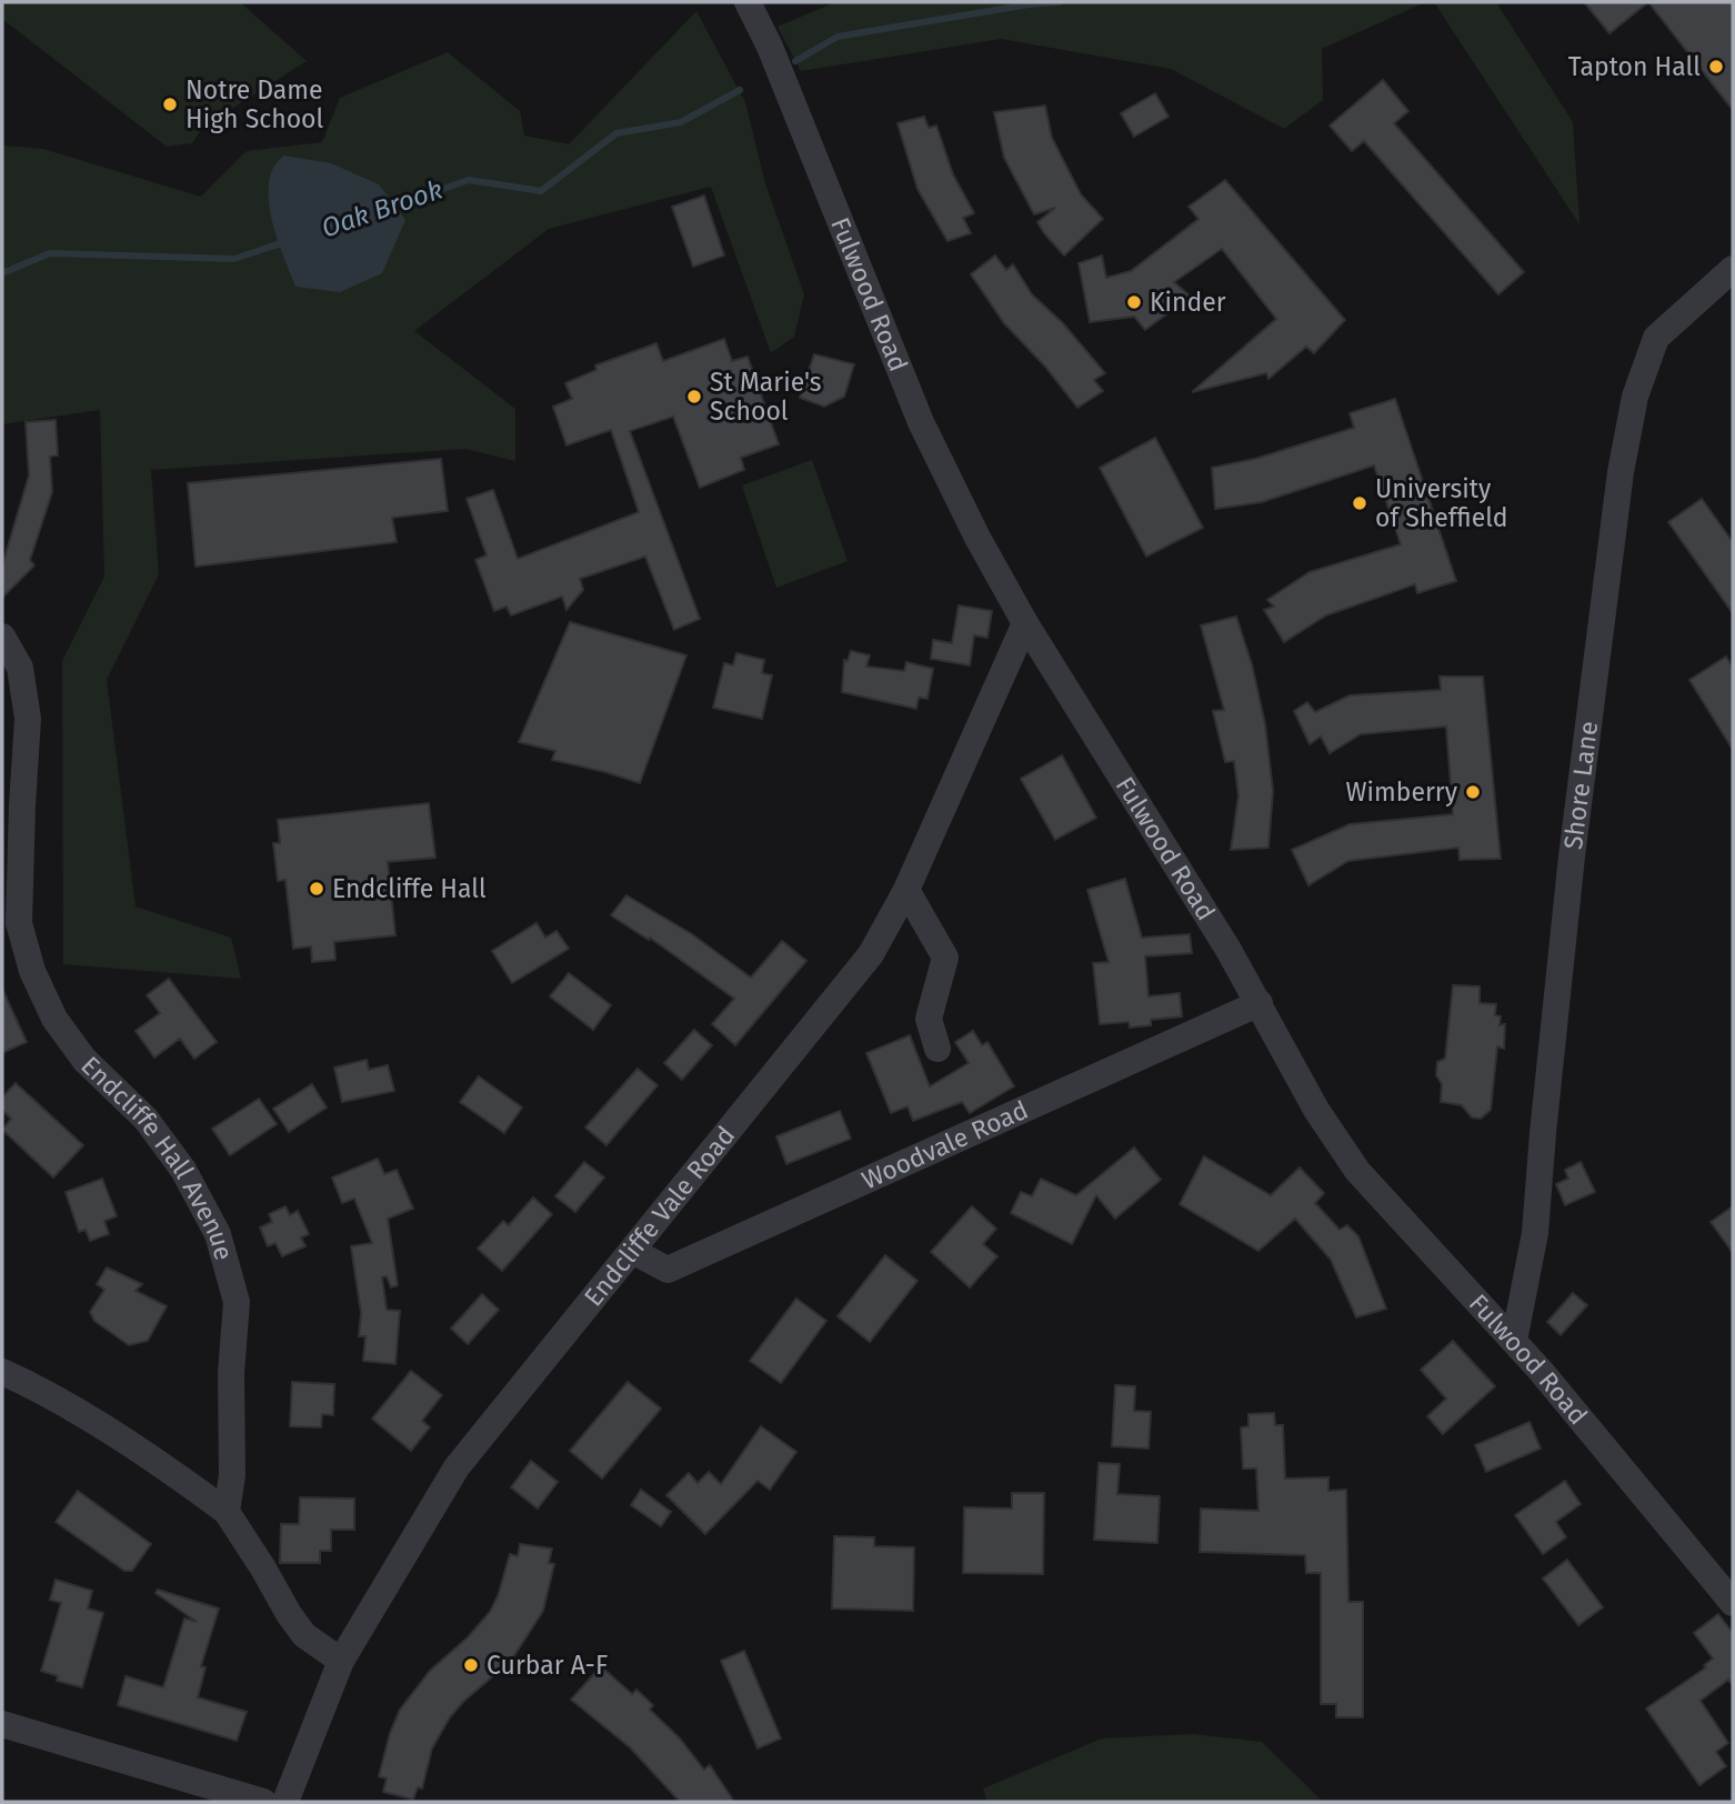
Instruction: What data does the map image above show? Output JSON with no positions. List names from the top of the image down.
{
  "streets": {
    "street": [
      "Fulwood Road",
      "Shore Lane",
      "Woodvale Road",
      "Endcliffe Hall Avenue",
      "Endcliffe Vale Road"
    ]
  },
  "crossings": [
    ["Fulwood Road", "Shore Lane"],
    ["Fulwood Road", "Woodvale Road"],
    ["Fulwood Road", "Endcliffe Vale Road"],
    ["Woodvale Road", "Endcliffe Vale Road"]
  ],
  "water": ["Oak Brook"],
  "places": [
    "Tapton Hall",
    "Notre Dame High School",
    "Kinder",
    "St Marie's School",
    "University of Sheffield",
    "Wimberry",
    "Endcliffe Hall",
    "Curbar A-F"
  ]
}
